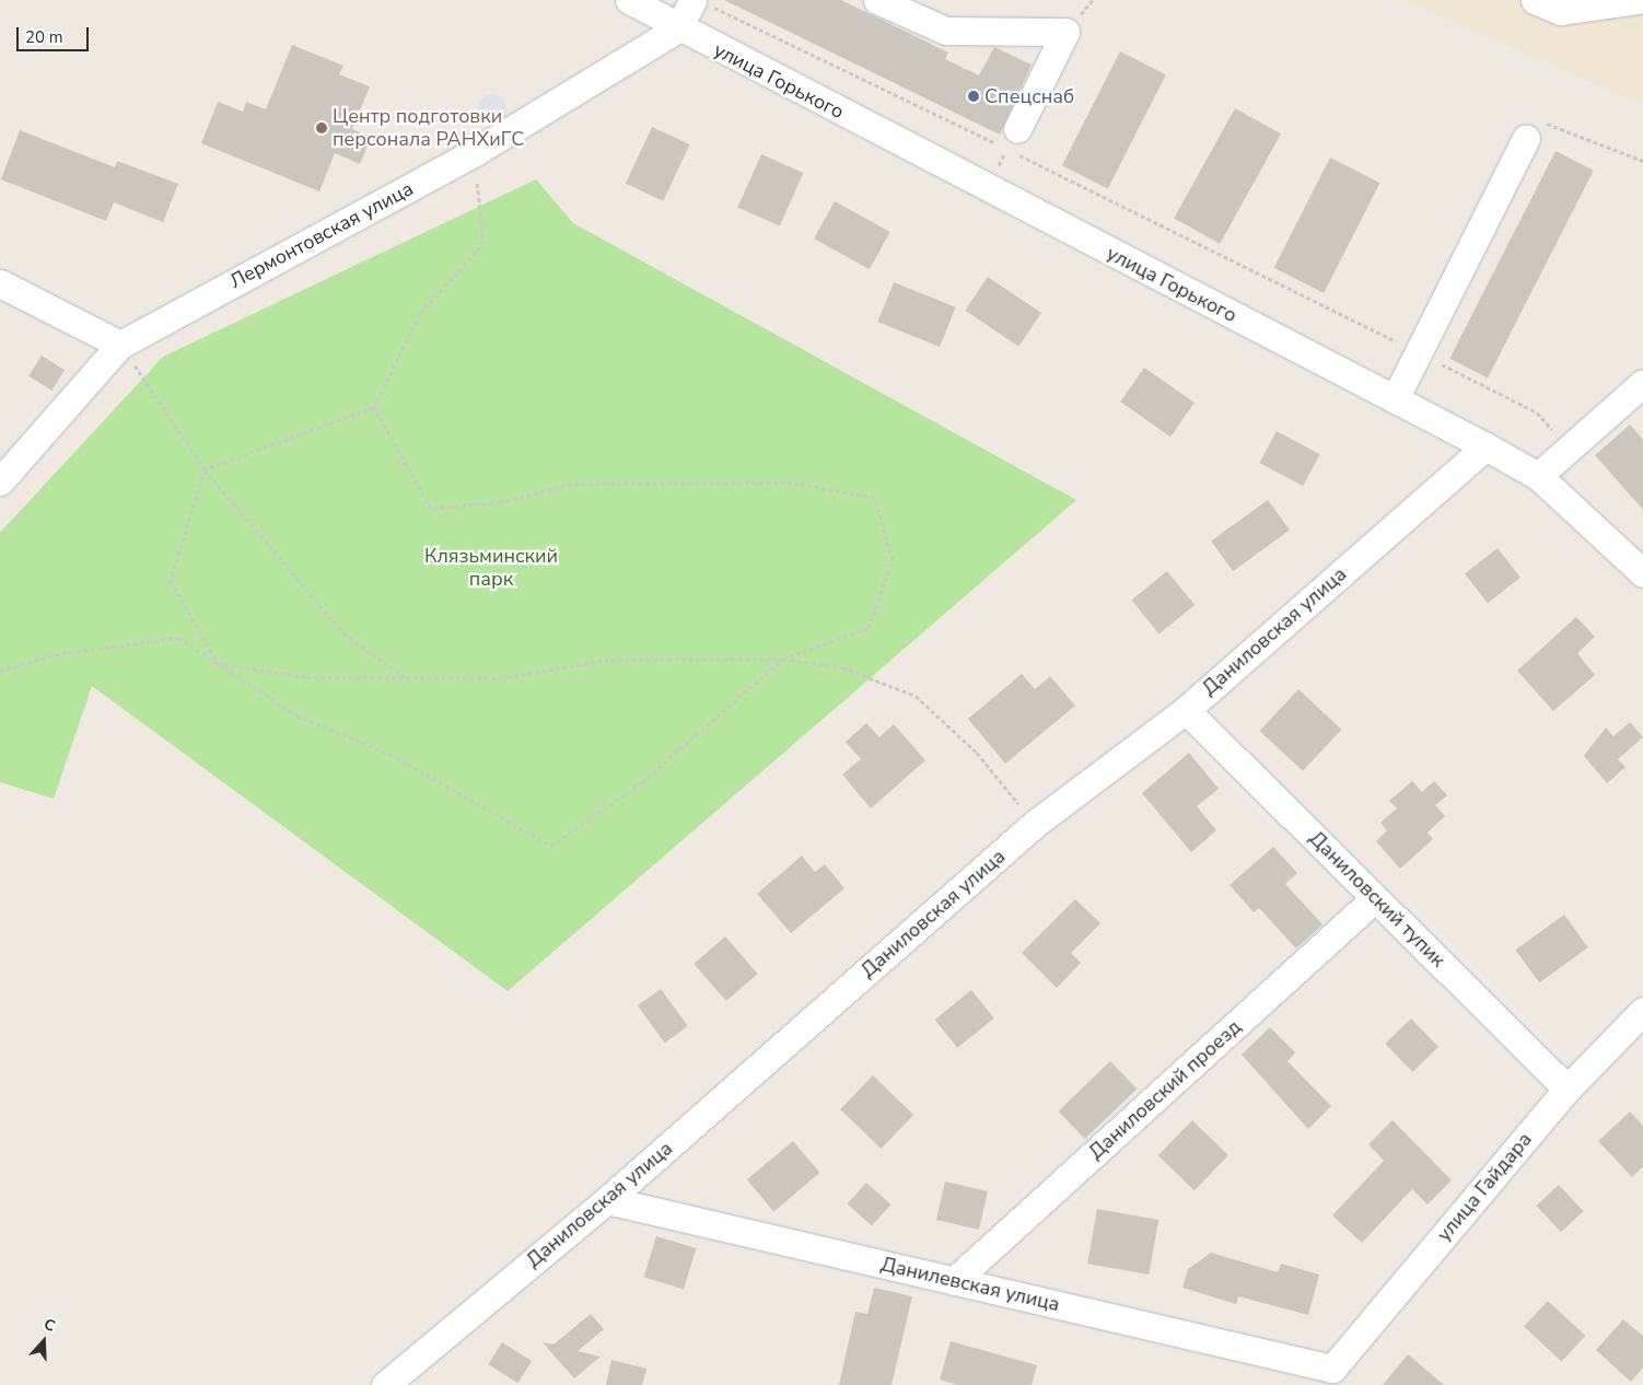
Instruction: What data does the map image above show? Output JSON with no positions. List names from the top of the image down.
{
  "streets": {
    "street": [
      "улица Горького",
      "Лермонтовская улица",
      "Даниловская улица",
      "Даниловский тупик",
      "Даниловский проезд",
      "улица Гайдара",
      "Данилевская улица"
    ]
  },
  "crossings": [
    ["улица Горького", "Лермонтовская улица"],
    ["улица Горького", "Даниловская улица"],
    ["Даниловская улица", "Даниловский тупик"],
    ["Даниловская улица", "Данилевская улица"],
    ["Даниловский тупик", "Даниловский проезд"],
    ["Даниловский тупик", "улица Гайдара"],
    ["Даниловский проезд", "Данилевская улица"],
    ["улица Гайдара", "Данилевская улица"]
  ],
  "parks": ["Клязьминский парк"],
  "places": ["Спецснаб", "Центр подготовки персонала РАНХиГС"],
  "scale_bar": "20 m",
  "north": "top"
}
